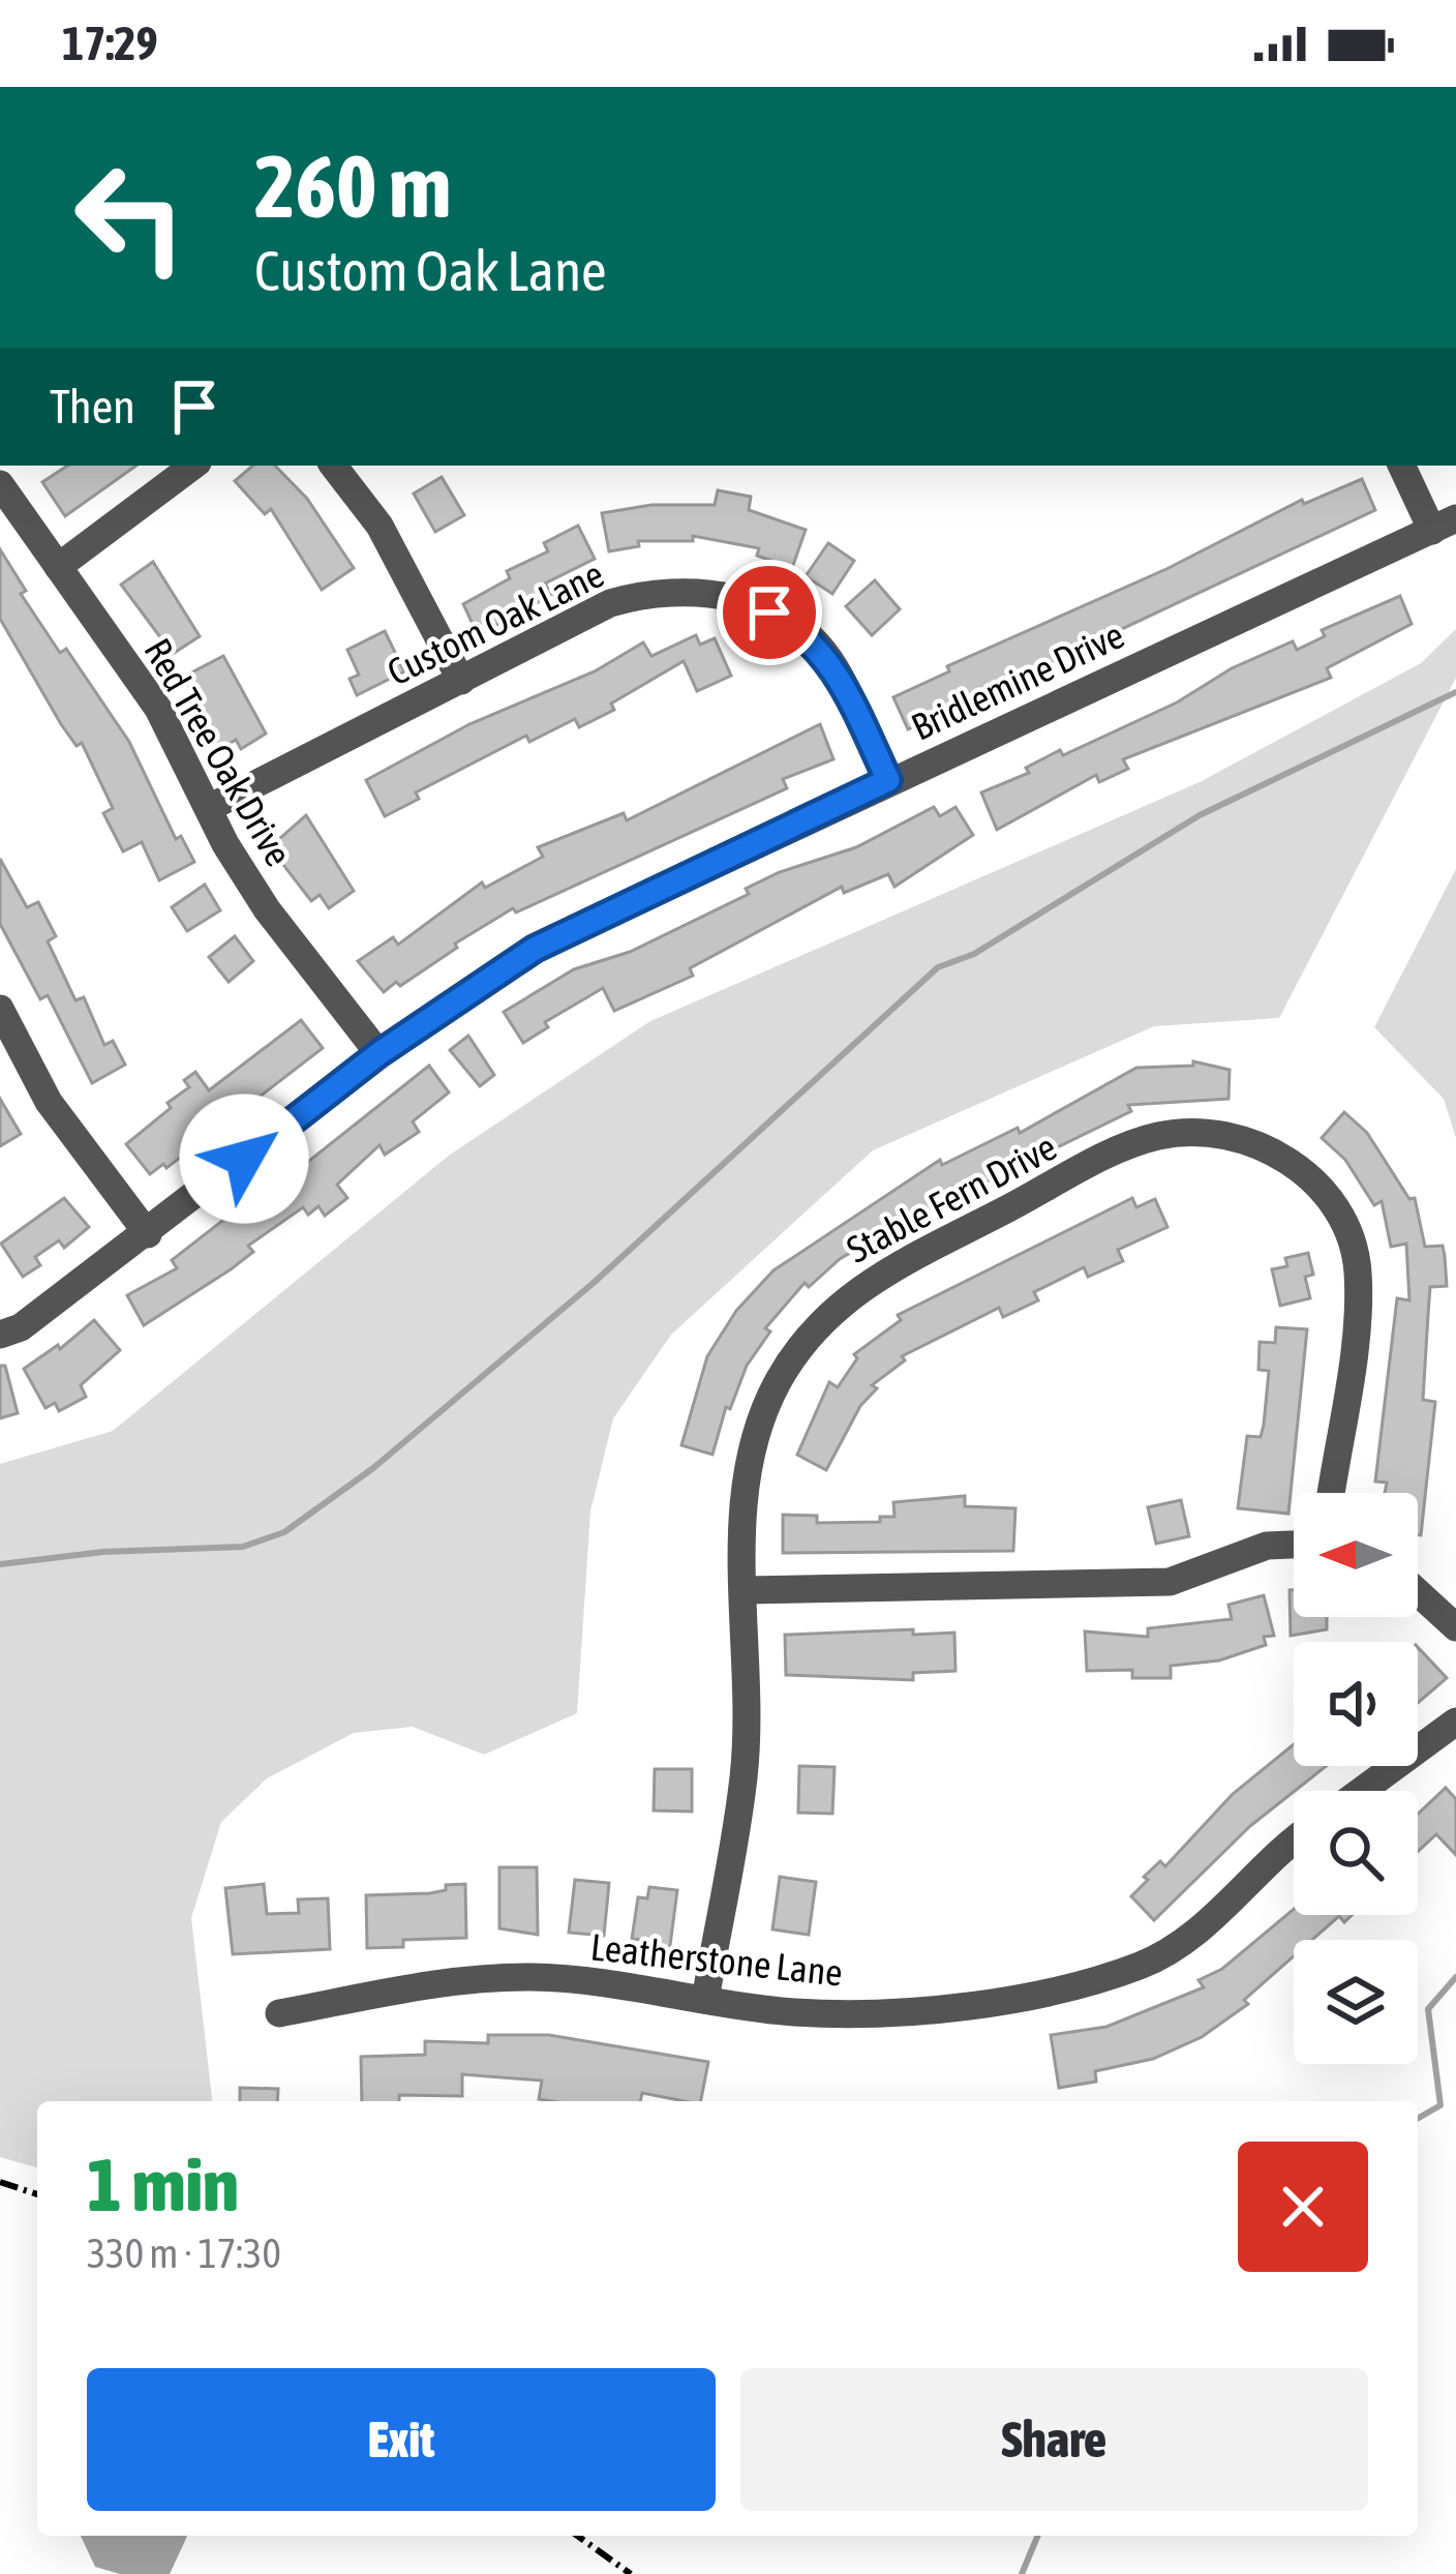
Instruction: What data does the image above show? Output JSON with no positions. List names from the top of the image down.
{
  "streets": {
    "street": [
      "Custom Oak Lane",
      "Bridlemine Drive",
      "Red Tree Oak Drive",
      "Stable Fern Drive",
      "Leatherstone Lane"
    ]
  },
  "crossings": [
    ["Custom Oak Lane", "Bridlemine Drive"],
    ["Custom Oak Lane", "Red Tree Oak Drive"],
    ["Bridlemine Drive", "Red Tree Oak Drive"],
    ["Stable Fern Drive", "Leatherstone Lane"]
  ],
  "north": "left",
  "page": {
    "status": "17:29",
    "turn": ["260 m", "Custom Oak Lane"],
    "then": "Then",
    "heading": ["1 min", "330 m · 17:30"],
    "buttons": ["Exit", "Share"]
  }
}
